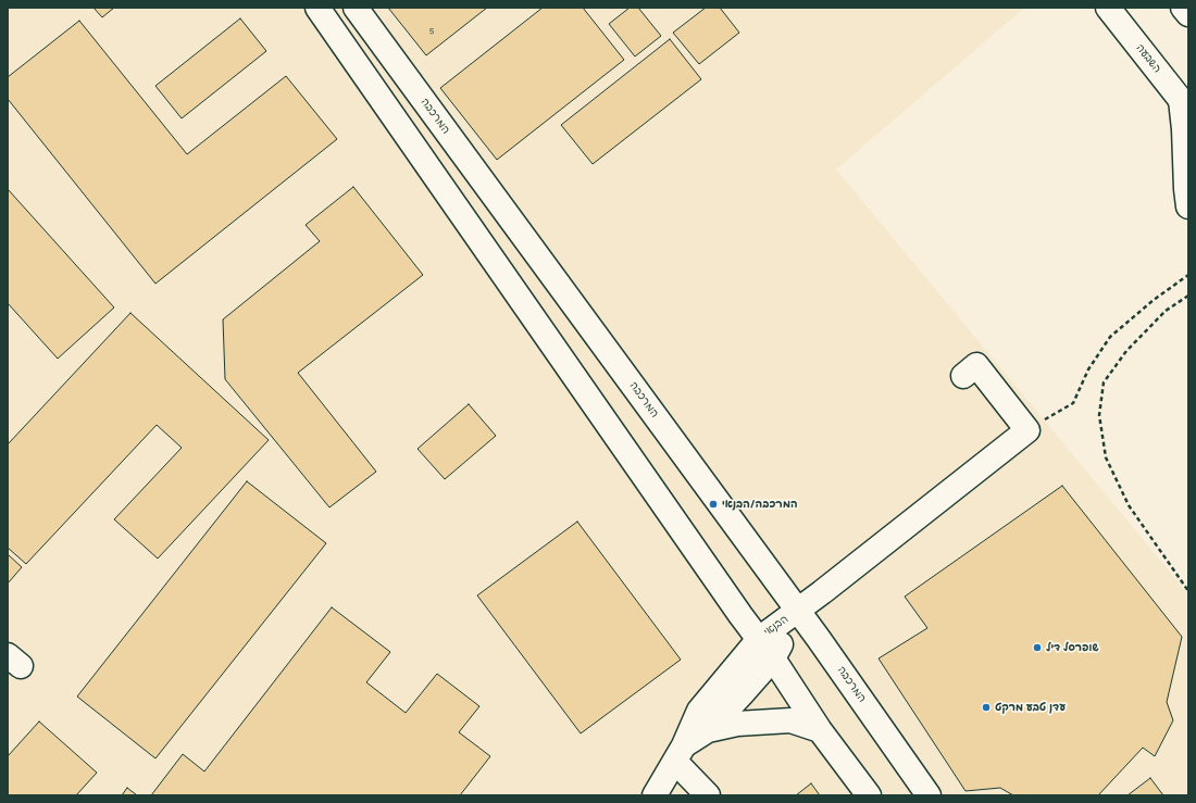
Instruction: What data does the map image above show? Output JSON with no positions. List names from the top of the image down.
{
  "streets": {
    "main road": ["השבעה", "המרכבה", "הבנאי"]
  },
  "crossings": [
    ["המרכבה", "הבנאי"]
  ],
  "places": ["המרכבה/הבנאי", "שופרסל דיל", "עדן טבע מרקט"],
  "house_numbers": ["5"]
}
